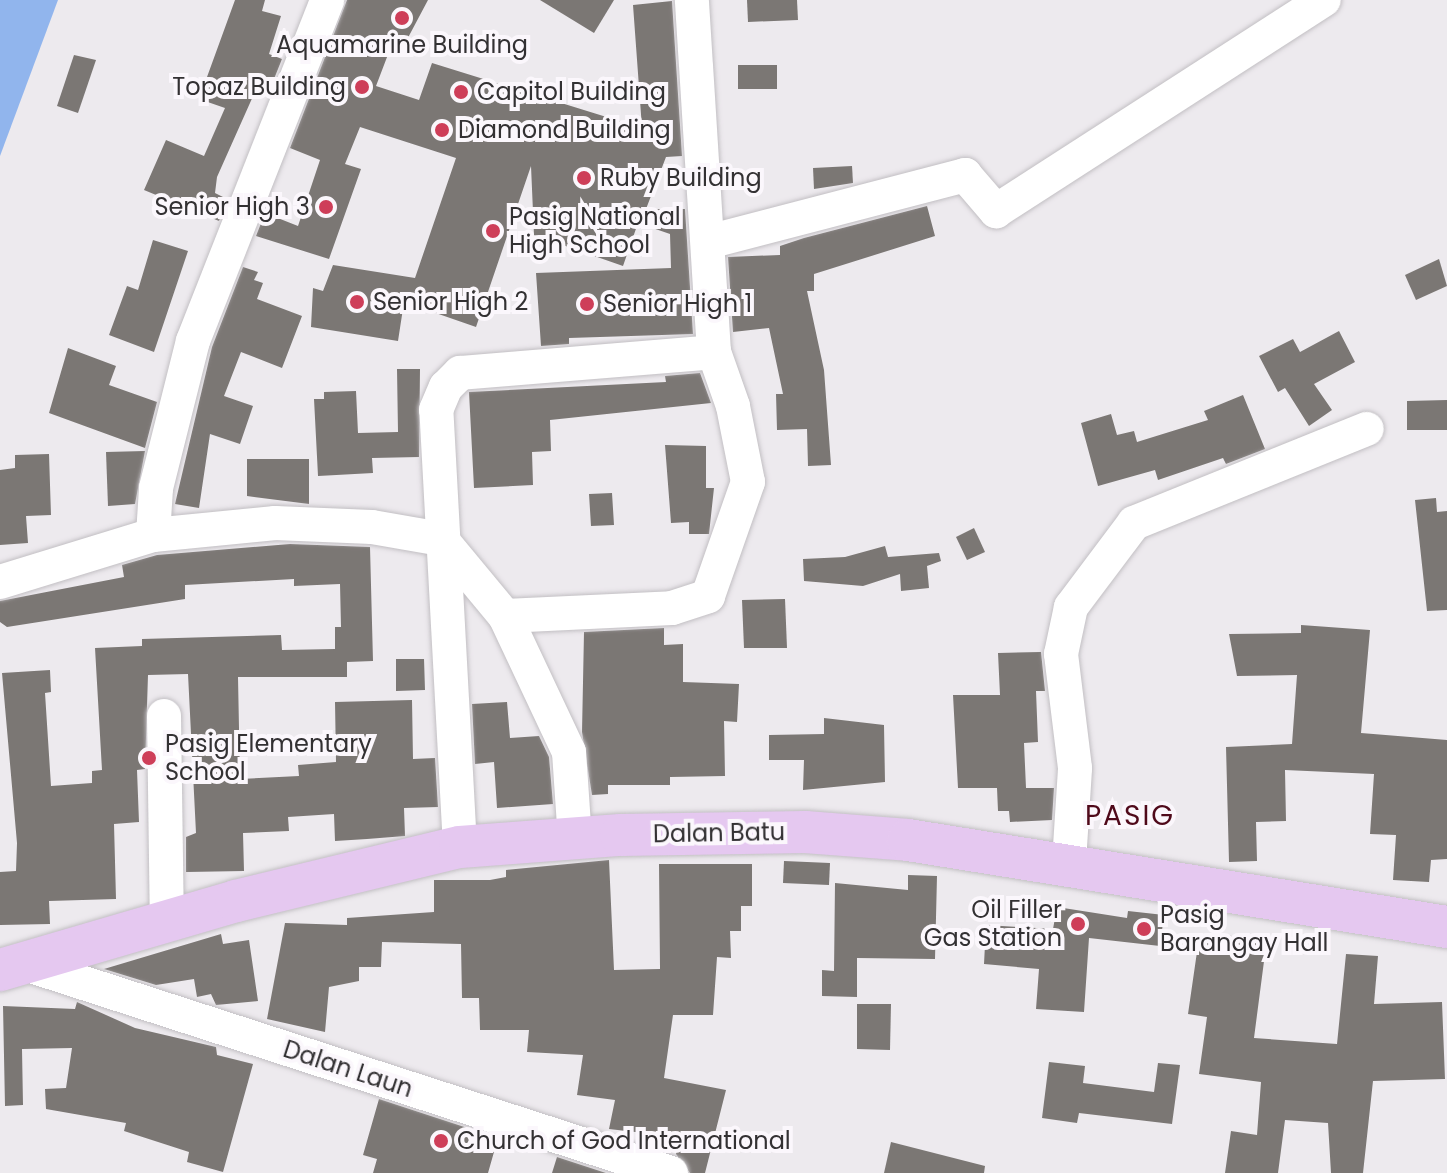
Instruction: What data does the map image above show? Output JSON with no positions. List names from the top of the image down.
{
  "streets": {
    "main road": ["Dalan Batu"],
    "street": ["Dalan Laun"]
  },
  "crossings": [
    ["Dalan Batu", "Dalan Laun"]
  ],
  "districts": ["PASIG"],
  "places": [
    "Aquamarine Building",
    "Topaz Building",
    "Capitol Building",
    "Diamond Building",
    "Ruby Building",
    "Senior High 3",
    "Pasig National High School",
    "Senior High 2",
    "Senior High 1",
    "Pasig Elementary School",
    "Oil Filler Gas Station",
    "Pasig Barangay Hall",
    "Church of God International"
  ]
}
